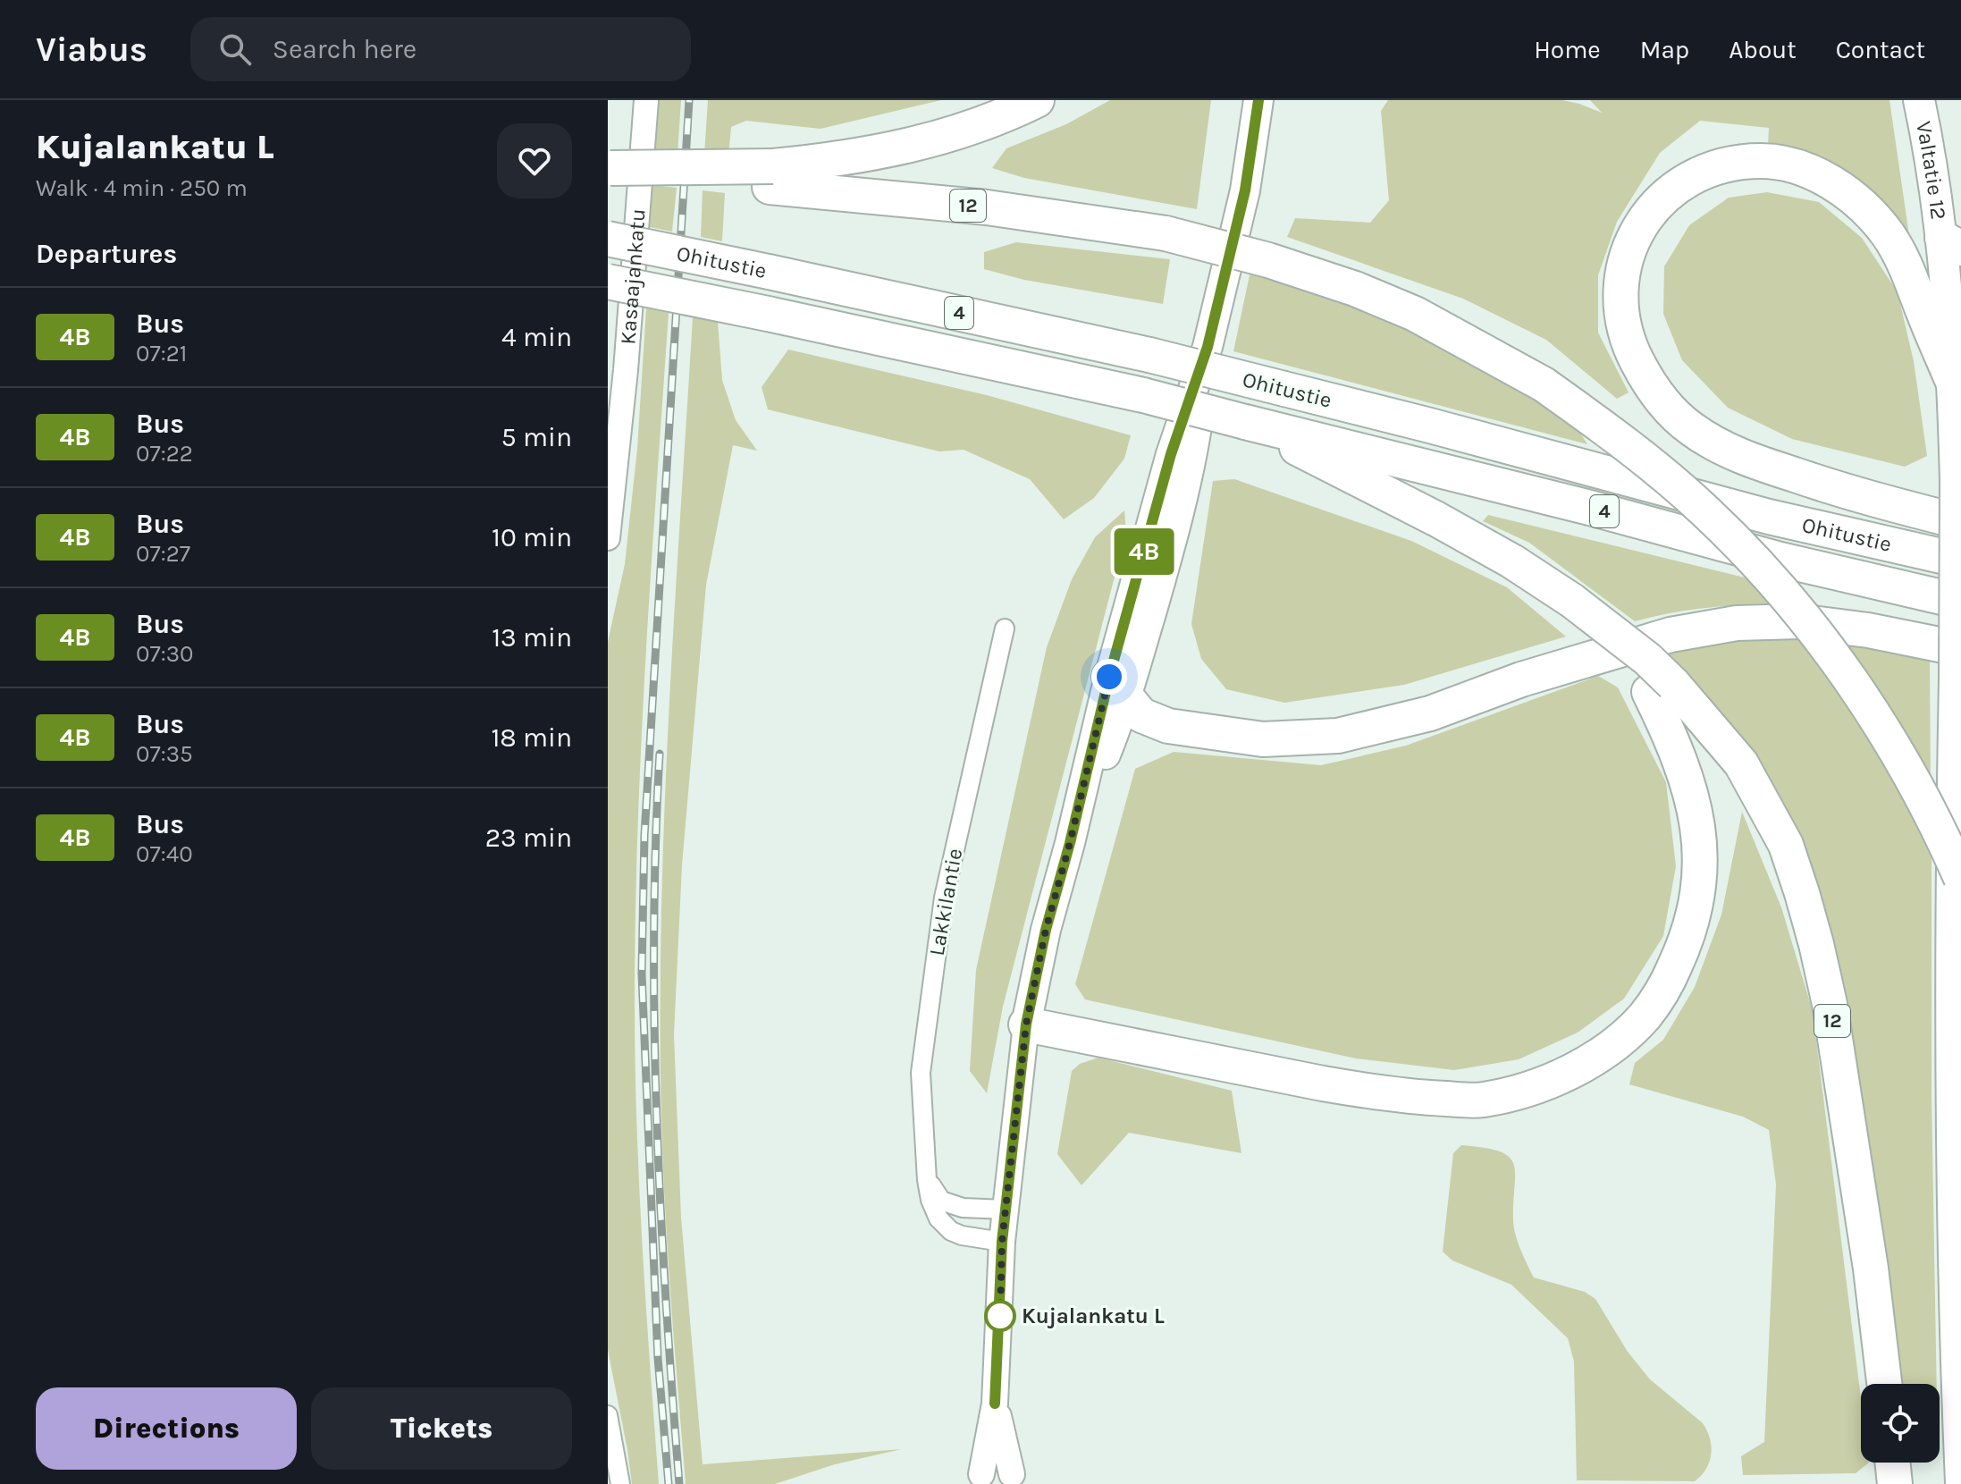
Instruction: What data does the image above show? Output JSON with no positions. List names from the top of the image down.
{
  "streets": {
    "highway": [
      "Valtatie 12",
      "12",
      "Ohitustie",
      "4"
    ],
    "street": ["Kasaajankatu", "Lakkilantie"]
  },
  "places": ["Kujalankatu L"],
  "lines": ["bus line 4B"],
  "page": {
    "header": "Viabus",
    "search": "Search here",
    "nav": [
      "Home",
      "Map",
      "About",
      "Contact"
    ],
    "heading": [
      ["Kujalankatu L", "Walk · 4 min · 250 m"],
      "Departures"
    ],
    "on_map": "4B",
    "list": [
      {
        "mark": "4B",
        "name": "Bus",
        "note": "07:21",
        "value": "4 min"
      },
      {
        "mark": "4B",
        "name": "Bus",
        "note": "07:22",
        "value": "5 min"
      },
      {
        "mark": "4B",
        "name": "Bus",
        "note": "07:27",
        "value": "10 min"
      },
      {
        "mark": "4B",
        "name": "Bus",
        "note": "07:30",
        "value": "13 min"
      },
      {
        "mark": "4B",
        "name": "Bus",
        "note": "07:35",
        "value": "18 min"
      },
      {
        "mark": "4B",
        "name": "Bus",
        "note": "07:40",
        "value": "23 min"
      }
    ],
    "buttons": ["Directions", "Tickets"]
  }
}
